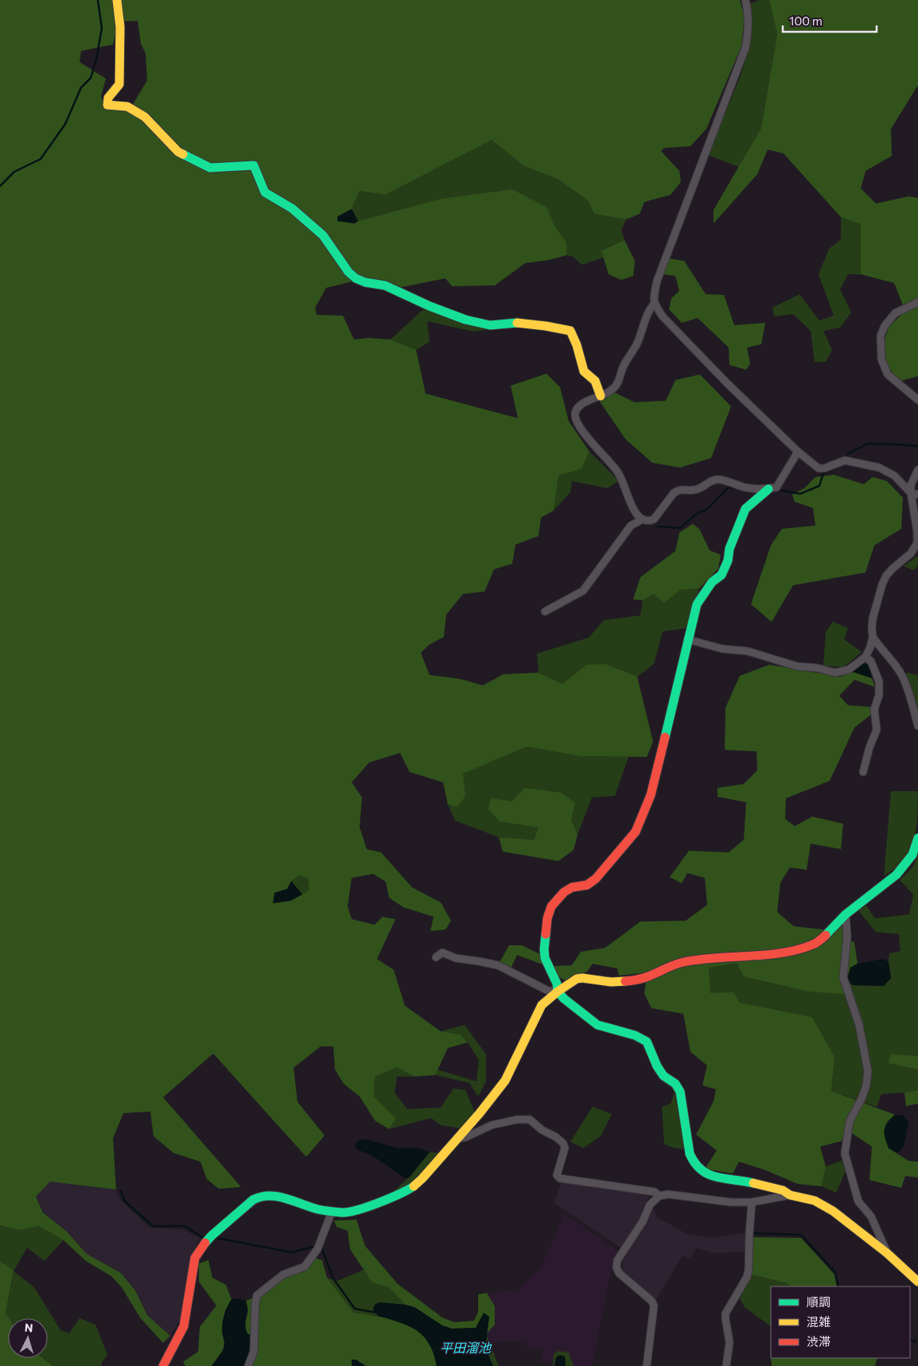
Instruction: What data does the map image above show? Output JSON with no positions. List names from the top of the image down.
{
  "water": ["平田溜池"],
  "legend": ["順調", "混雑", "渋滞"],
  "scale_bar": "100 m",
  "north": "top"
}
